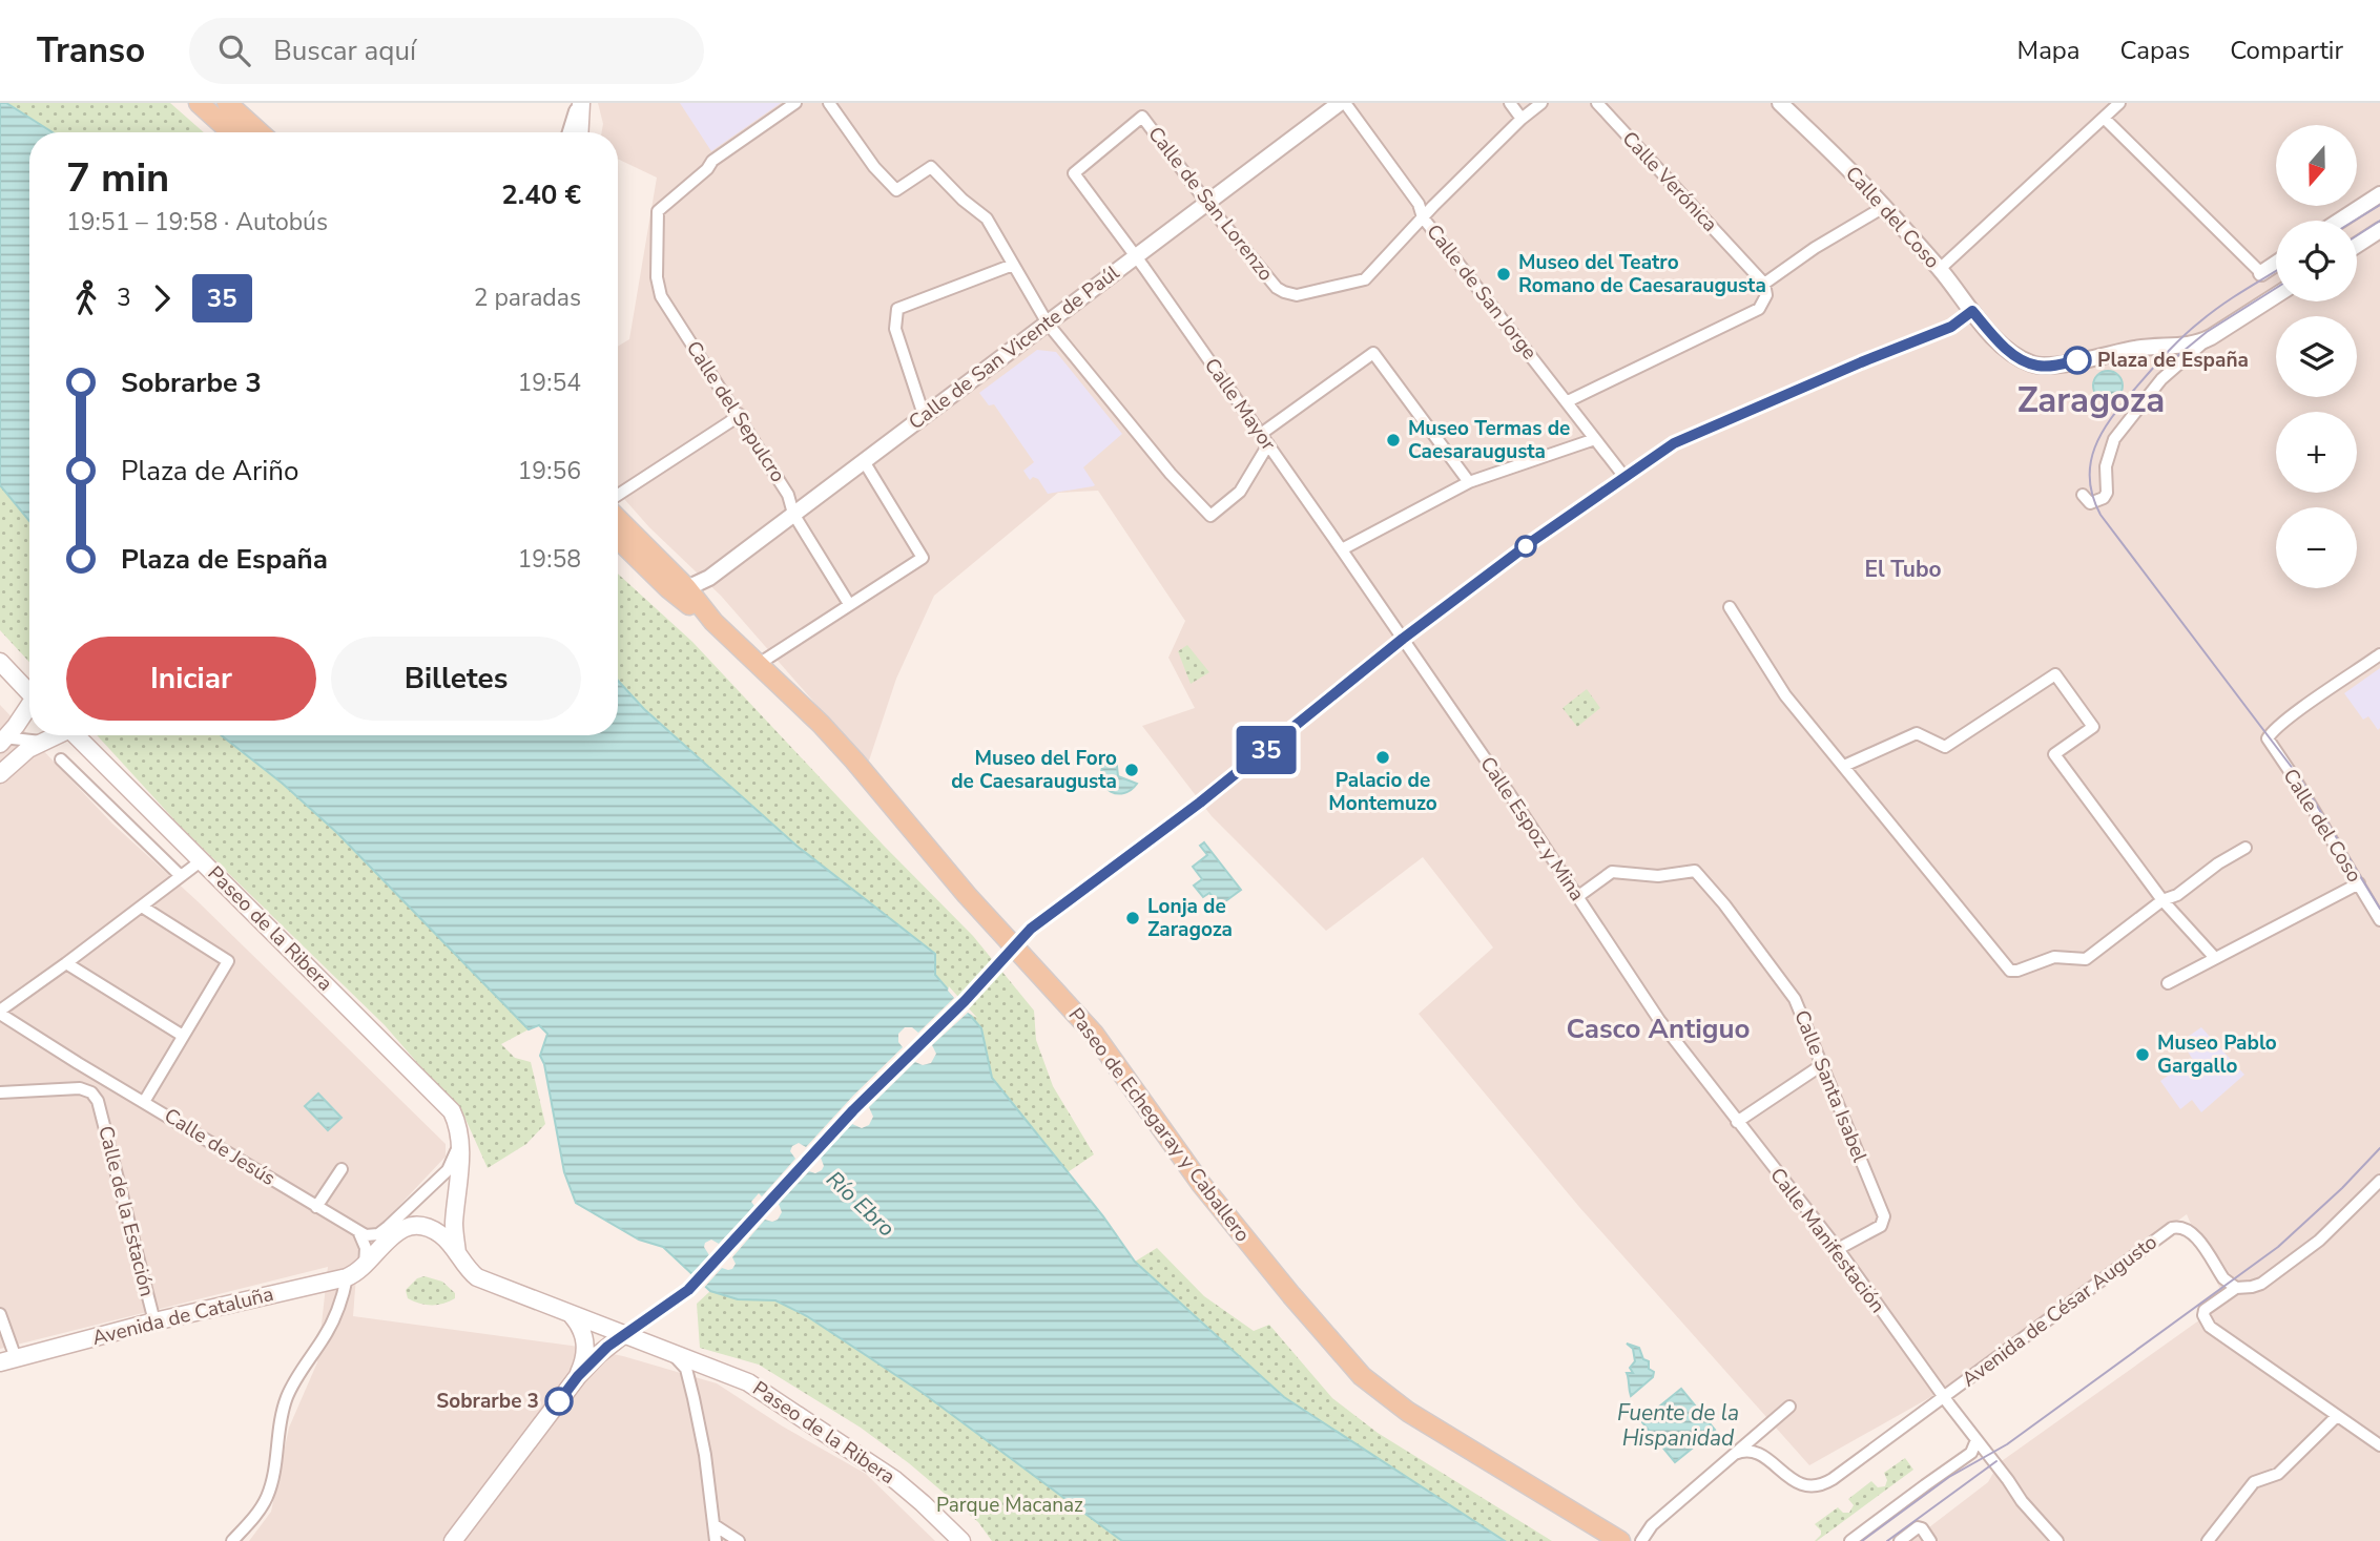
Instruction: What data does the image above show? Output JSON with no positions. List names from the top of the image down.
{
  "streets": {
    "main road": ["Paseo de la Ribera", "Paseo de Echegaray y Caballero", "Avenida de Cataluña"],
    "street": [
      "Calle Verónica",
      "Calle de San Lorenzo",
      "Calle del Coso",
      "Calle de San Jorge",
      "Calle de San Vicente de Paúl",
      "Calle Mayor",
      "Calle del Sepulcro",
      "Calle Espoz y Mina",
      "Calle Santa Isabel",
      "Calle de Jesús",
      "Calle de la Estación",
      "Calle Manifestación",
      "Avenida de César Augusto"
    ]
  },
  "crossings": [
    ["Calle de San Lorenzo", "Calle de San Jorge"],
    ["Calle de San Lorenzo", "Calle de San Vicente de Paúl"],
    ["Calle de San Lorenzo", "Calle Mayor"],
    ["Calle de San Jorge", "Calle de San Vicente de Paúl"],
    ["Calle de San Vicente de Paúl", "Calle Mayor"],
    ["Calle de San Vicente de Paúl", "Calle del Sepulcro"],
    ["Calle de San Vicente de Paúl", "Paseo de Echegaray y Caballero"],
    ["Calle Mayor", "Calle Espoz y Mina"],
    ["Calle Espoz y Mina", "Calle Santa Isabel"],
    ["Calle Espoz y Mina", "Calle Manifestación"],
    ["Paseo de la Ribera", "Avenida de Cataluña"],
    ["Calle Santa Isabel", "Calle Manifestación"],
    ["Calle de la Estación", "Avenida de Cataluña"],
    ["Calle Manifestación", "Avenida de César Augusto"]
  ],
  "districts": ["Zaragoza", "El Tubo", "Casco Antiguo"],
  "water": ["Río Ebro", "Fuente de la Hispanidad"],
  "parks": ["Parque Macanaz"],
  "places": [
    "Museo del Teatro Romano de Caesaraugusta",
    "Plaza de España",
    "Museo Termas de Caesaraugusta",
    "Palacio de Montemuzo",
    "Museo del Foro de Caesaraugusta",
    "Lonja de Zaragoza",
    "Museo Pablo Gargallo",
    "Sobrarbe 3"
  ],
  "lines": ["bus line 35"],
  "north": "bottom",
  "page": {
    "header": "Transo",
    "search": "Buscar aquí",
    "nav": ["Mapa", "Capas", "Compartir"],
    "on_map": "35",
    "map_buttons": ["+", "−"],
    "heading": ["7 min", "19:51 – 19:58 · Autobús", "2.40 €"],
    "legs": ["3", "35", "2 paradas"],
    "list": [
      {
        "name": "Sobrarbe 3",
        "value": "19:54"
      },
      {
        "name": "Plaza de Ariño",
        "value": "19:56"
      },
      {
        "name": "Plaza de España",
        "value": "19:58"
      }
    ],
    "buttons": ["Iniciar", "Billetes"]
  }
}
